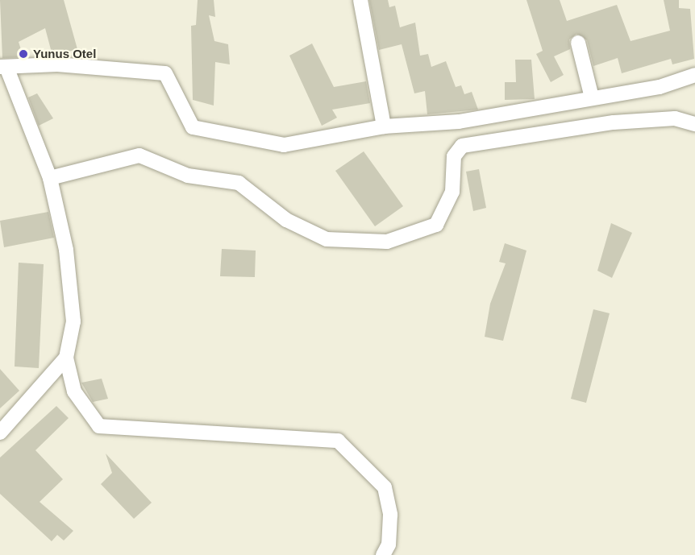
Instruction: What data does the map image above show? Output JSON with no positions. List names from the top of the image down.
{
  "places": ["Yunus Otel"]
}
